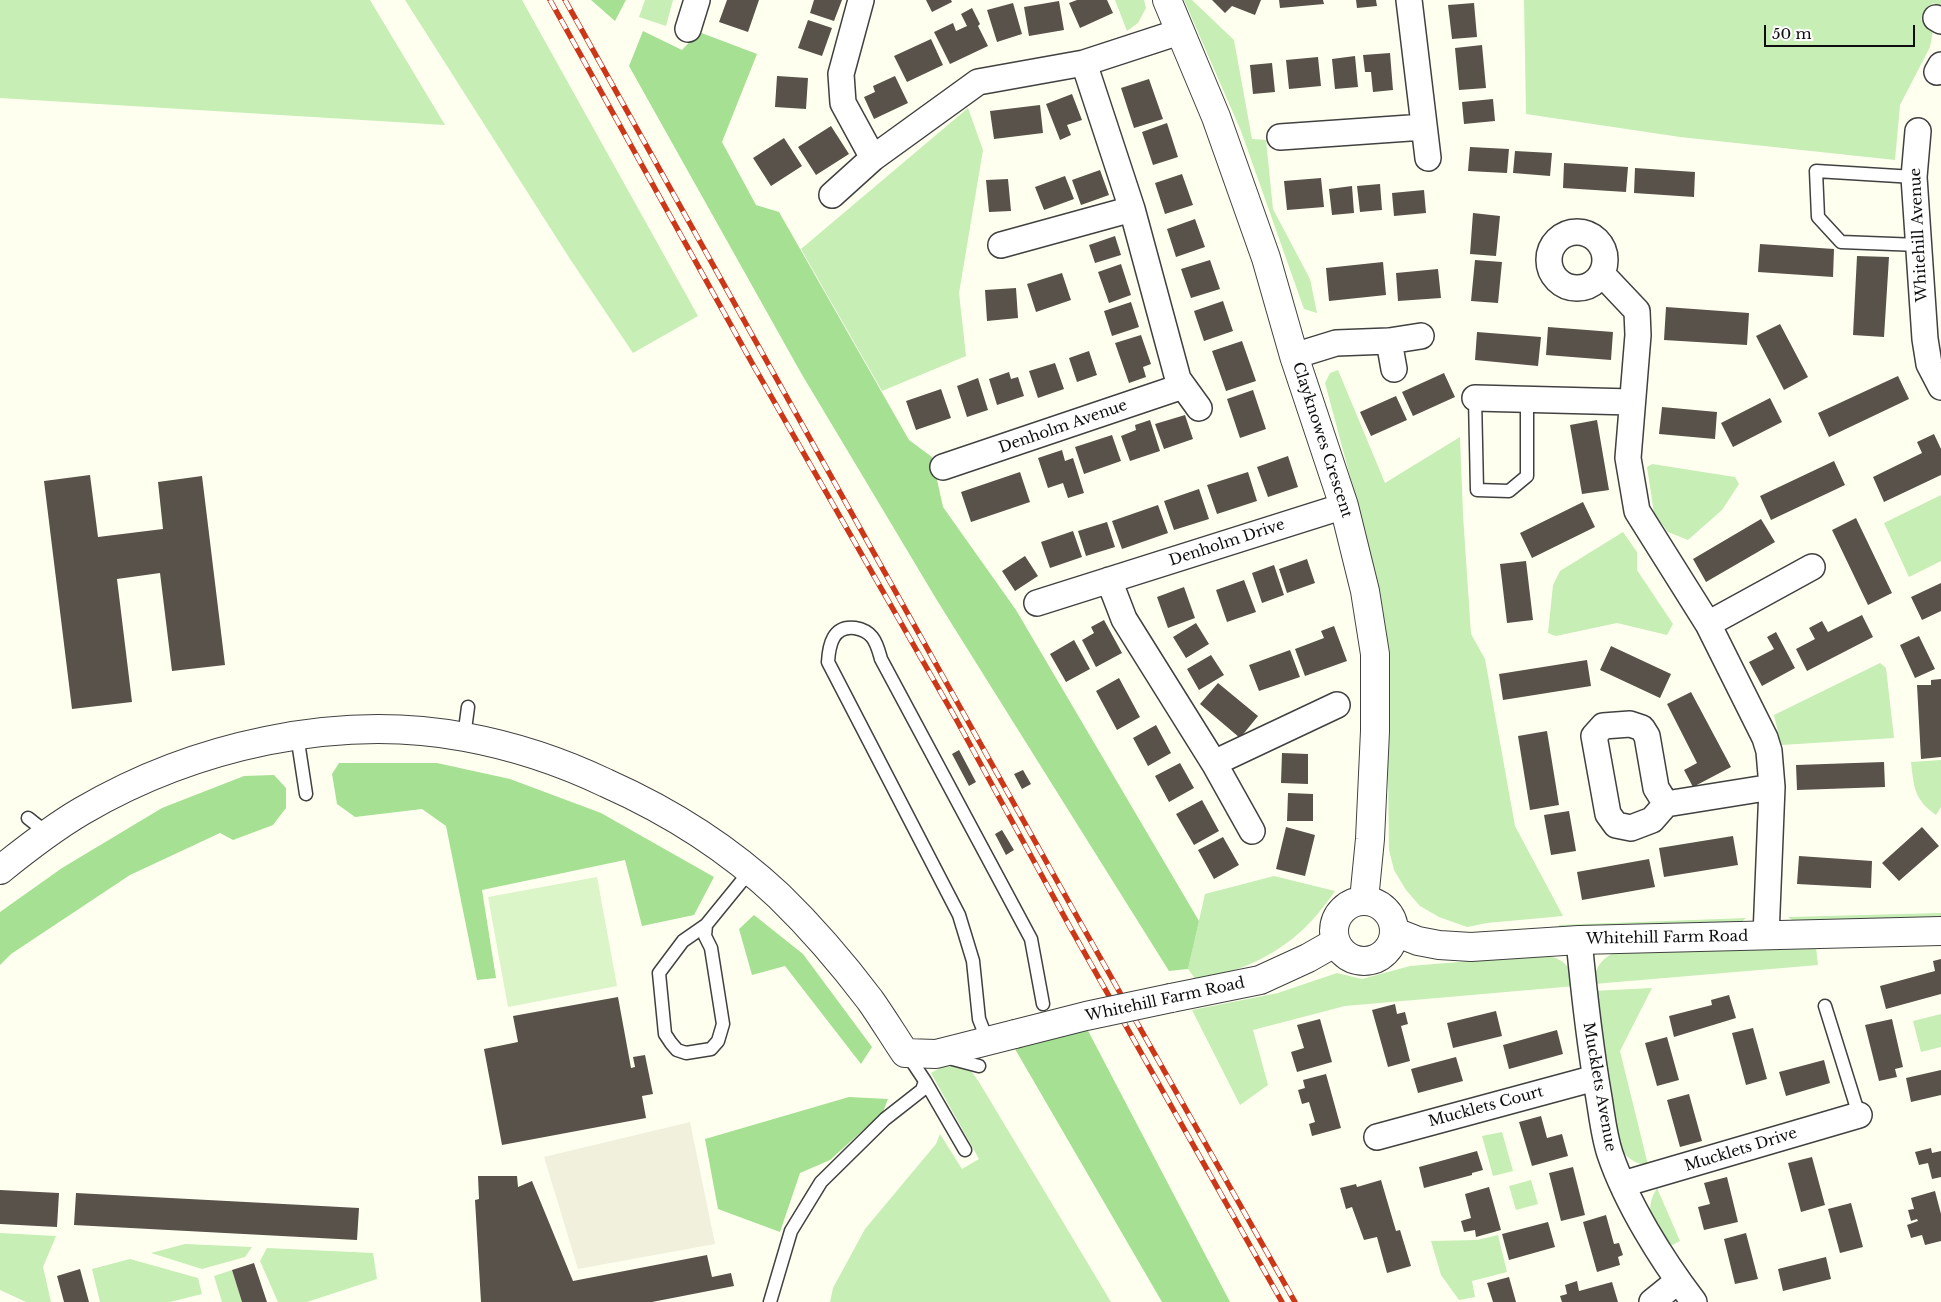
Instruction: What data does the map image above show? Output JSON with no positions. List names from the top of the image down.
{
  "streets": {
    "street": [
      "Whitehill Avenue",
      "Denholm Avenue",
      "Clayknowes Crescent",
      "Denholm Drive",
      "Whitehill Farm Road",
      "Mucklets Avenue",
      "Mucklets Court",
      "Mucklets Drive"
    ]
  },
  "crossings": [
    ["Clayknowes Crescent", "Denholm Drive"],
    ["Clayknowes Crescent", "Whitehill Farm Road"],
    ["Whitehill Farm Road", "Mucklets Avenue"],
    ["Mucklets Avenue", "Mucklets Court"],
    ["Mucklets Avenue", "Mucklets Drive"]
  ],
  "scale_bar": "50 m"
}
